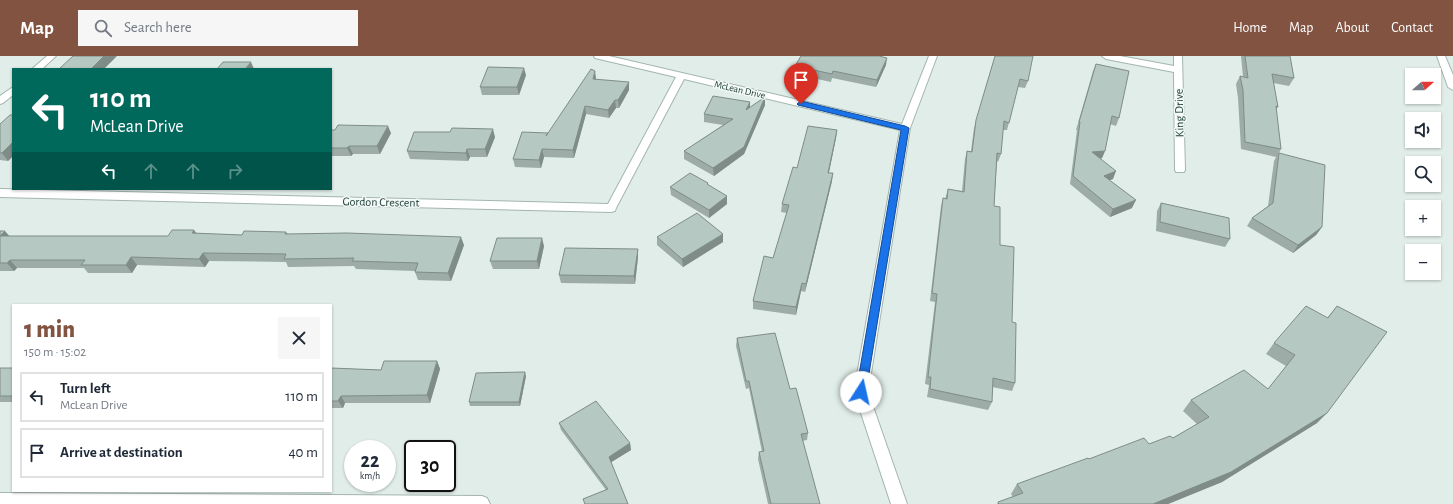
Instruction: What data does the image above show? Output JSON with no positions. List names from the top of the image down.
{
  "streets": {
    "street": ["McLean Drive", "King Drive", "Gordon Crescent"]
  },
  "crossings": [
    ["McLean Drive", "Gordon Crescent"]
  ],
  "north": "right",
  "page": {
    "header": "Map",
    "search": "Search here",
    "nav": [
      "Home",
      "Map",
      "About",
      "Contact"
    ],
    "map_buttons": ["+", "−"],
    "turn": ["110 m", "McLean Drive"],
    "heading": ["1 min", "150 m · 15:02"],
    "list": [
      {
        "name": "Turn left",
        "note": "McLean Drive",
        "value": "110 m"
      },
      {
        "name": "Arrive at destination",
        "value": "40 m"
      }
    ],
    "speed": "22 km/h",
    "limit": "30"
  }
}
